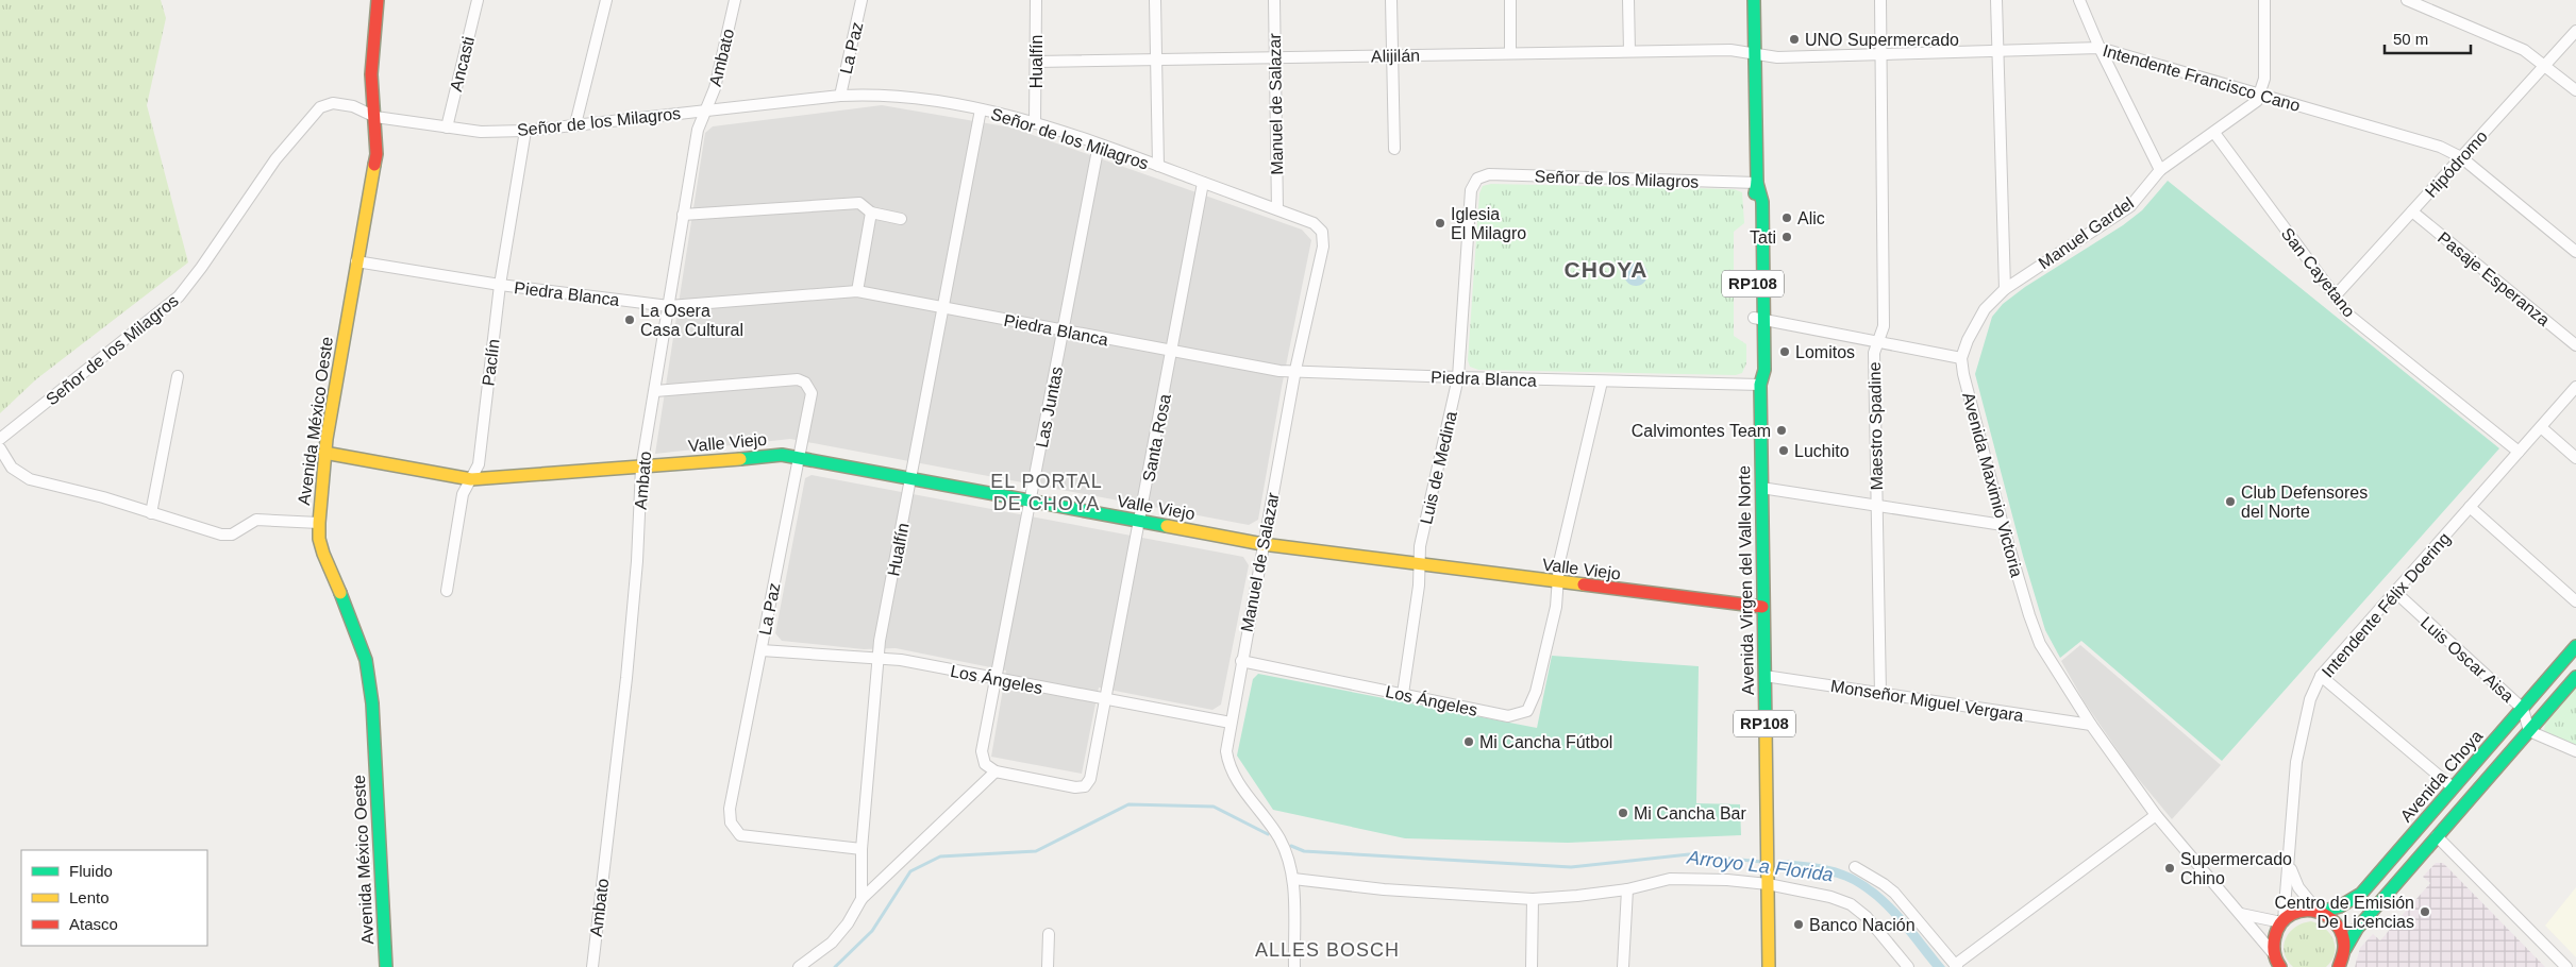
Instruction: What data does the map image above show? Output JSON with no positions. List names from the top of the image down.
{
  "streets": {
    "main road": [
      "RP108",
      "Avenida México Oeste",
      "Valle Viejo",
      "Avenida Virgen del Valle Norte",
      "Avenida Choya"
    ],
    "street": [
      "La Paz",
      "Alijilán",
      "Ambato",
      "Hualfín",
      "Ancasti",
      "Intendente Francisco Cano",
      "Manuel de Salazar",
      "Señor de los Milagros",
      "Hipódromo",
      "Manuel Gardel",
      "San Cayetano",
      "Pasaje Esperanza",
      "Piedra Blanca",
      "Paclín",
      "Las Juntas",
      "Maestro Spadine",
      "Santa Rosa",
      "Luis de Medina",
      "Avenida Maximio Victoria",
      "Intendente Félix Doering",
      "Luis Oscar Aisa",
      "Los Ángeles",
      "Monseñor Miguel Vergara"
    ]
  },
  "crossings": [
    ["La Paz", "Ambato"],
    ["La Paz", "Hualfín"],
    ["La Paz", "Señor de los Milagros"],
    ["La Paz", "Valle Viejo"],
    ["La Paz", "Los Ángeles"],
    ["Alijilán", "Hualfín"],
    ["Alijilán", "Intendente Francisco Cano"],
    ["Alijilán", "Manuel de Salazar"],
    ["Alijilán", "Avenida Virgen del Valle Norte"],
    ["Ambato", "Señor de los Milagros"],
    ["Ambato", "Piedra Blanca"],
    ["Ambato", "Valle Viejo"],
    ["Hualfín", "Señor de los Milagros"],
    ["Hualfín", "Piedra Blanca"],
    ["Hualfín", "Valle Viejo"],
    ["Hualfín", "Los Ángeles"],
    ["Ancasti", "Señor de los Milagros"],
    ["Intendente Francisco Cano", "Hipódromo"],
    ["Intendente Francisco Cano", "Manuel Gardel"],
    ["Intendente Francisco Cano", "Maestro Spadine"],
    ["Intendente Francisco Cano", "Avenida Virgen del Valle Norte"],
    ["Manuel de Salazar", "Señor de los Milagros"],
    ["Manuel de Salazar", "Piedra Blanca"],
    ["Manuel de Salazar", "Valle Viejo"],
    ["Manuel de Salazar", "Los Ángeles"],
    ["Señor de los Milagros", "Paclín"],
    ["Señor de los Milagros", "Las Juntas"],
    ["Señor de los Milagros", "Avenida México Oeste"],
    ["Señor de los Milagros", "Santa Rosa"],
    ["Señor de los Milagros", "Luis de Medina"],
    ["Señor de los Milagros", "Avenida Virgen del Valle Norte"],
    ["Hipódromo", "San Cayetano"],
    ["Hipódromo", "Pasaje Esperanza"],
    ["Manuel Gardel", "San Cayetano"],
    ["San Cayetano", "Intendente Félix Doering"],
    ["Piedra Blanca", "Paclín"],
    ["Piedra Blanca", "Las Juntas"],
    ["Piedra Blanca", "Avenida México Oeste"],
    ["Piedra Blanca", "Santa Rosa"],
    ["Piedra Blanca", "Luis de Medina"],
    ["Piedra Blanca", "Avenida Virgen del Valle Norte"],
    ["Paclín", "Valle Viejo"],
    ["Las Juntas", "Santa Rosa"],
    ["Las Juntas", "Valle Viejo"],
    ["Las Juntas", "Los Ángeles"],
    ["Avenida México Oeste", "Valle Viejo"],
    ["Maestro Spadine", "Monseñor Miguel Vergara"],
    ["Santa Rosa", "Valle Viejo"],
    ["Santa Rosa", "Los Ángeles"],
    ["Valle Viejo", "Luis de Medina"],
    ["Valle Viejo", "Avenida Virgen del Valle Norte"],
    ["Valle Viejo", "Los Ángeles"],
    ["Luis de Medina", "Los Ángeles"],
    ["Avenida Maximio Victoria", "Monseñor Miguel Vergara"],
    ["Avenida Virgen del Valle Norte", "Monseñor Miguel Vergara"],
    ["Intendente Félix Doering", "Luis Oscar Aisa"],
    ["Intendente Félix Doering", "Avenida Choya"],
    ["Luis Oscar Aisa", "Avenida Choya"]
  ],
  "districts": ["CHOYA", "EL PORTAL DE CHOYA", "ALLES BOSCH"],
  "water": ["Arroyo La Florida"],
  "places": [
    "UNO Supermercado",
    "Alic",
    "Iglesia El Milagro",
    "Tati",
    "La Osera Casa Cultural",
    "Lomitos",
    "Calvimontes Team",
    "Luchito",
    "Club Defensores del Norte",
    "Mi Cancha Fútbol",
    "Mi Cancha Bar",
    "Supermercado Chino",
    "Centro de Emisión De Licencias",
    "Banco Nación"
  ],
  "legend": ["Fluido", "Lento", "Atasco"],
  "scale_bar": "50 m"
}
